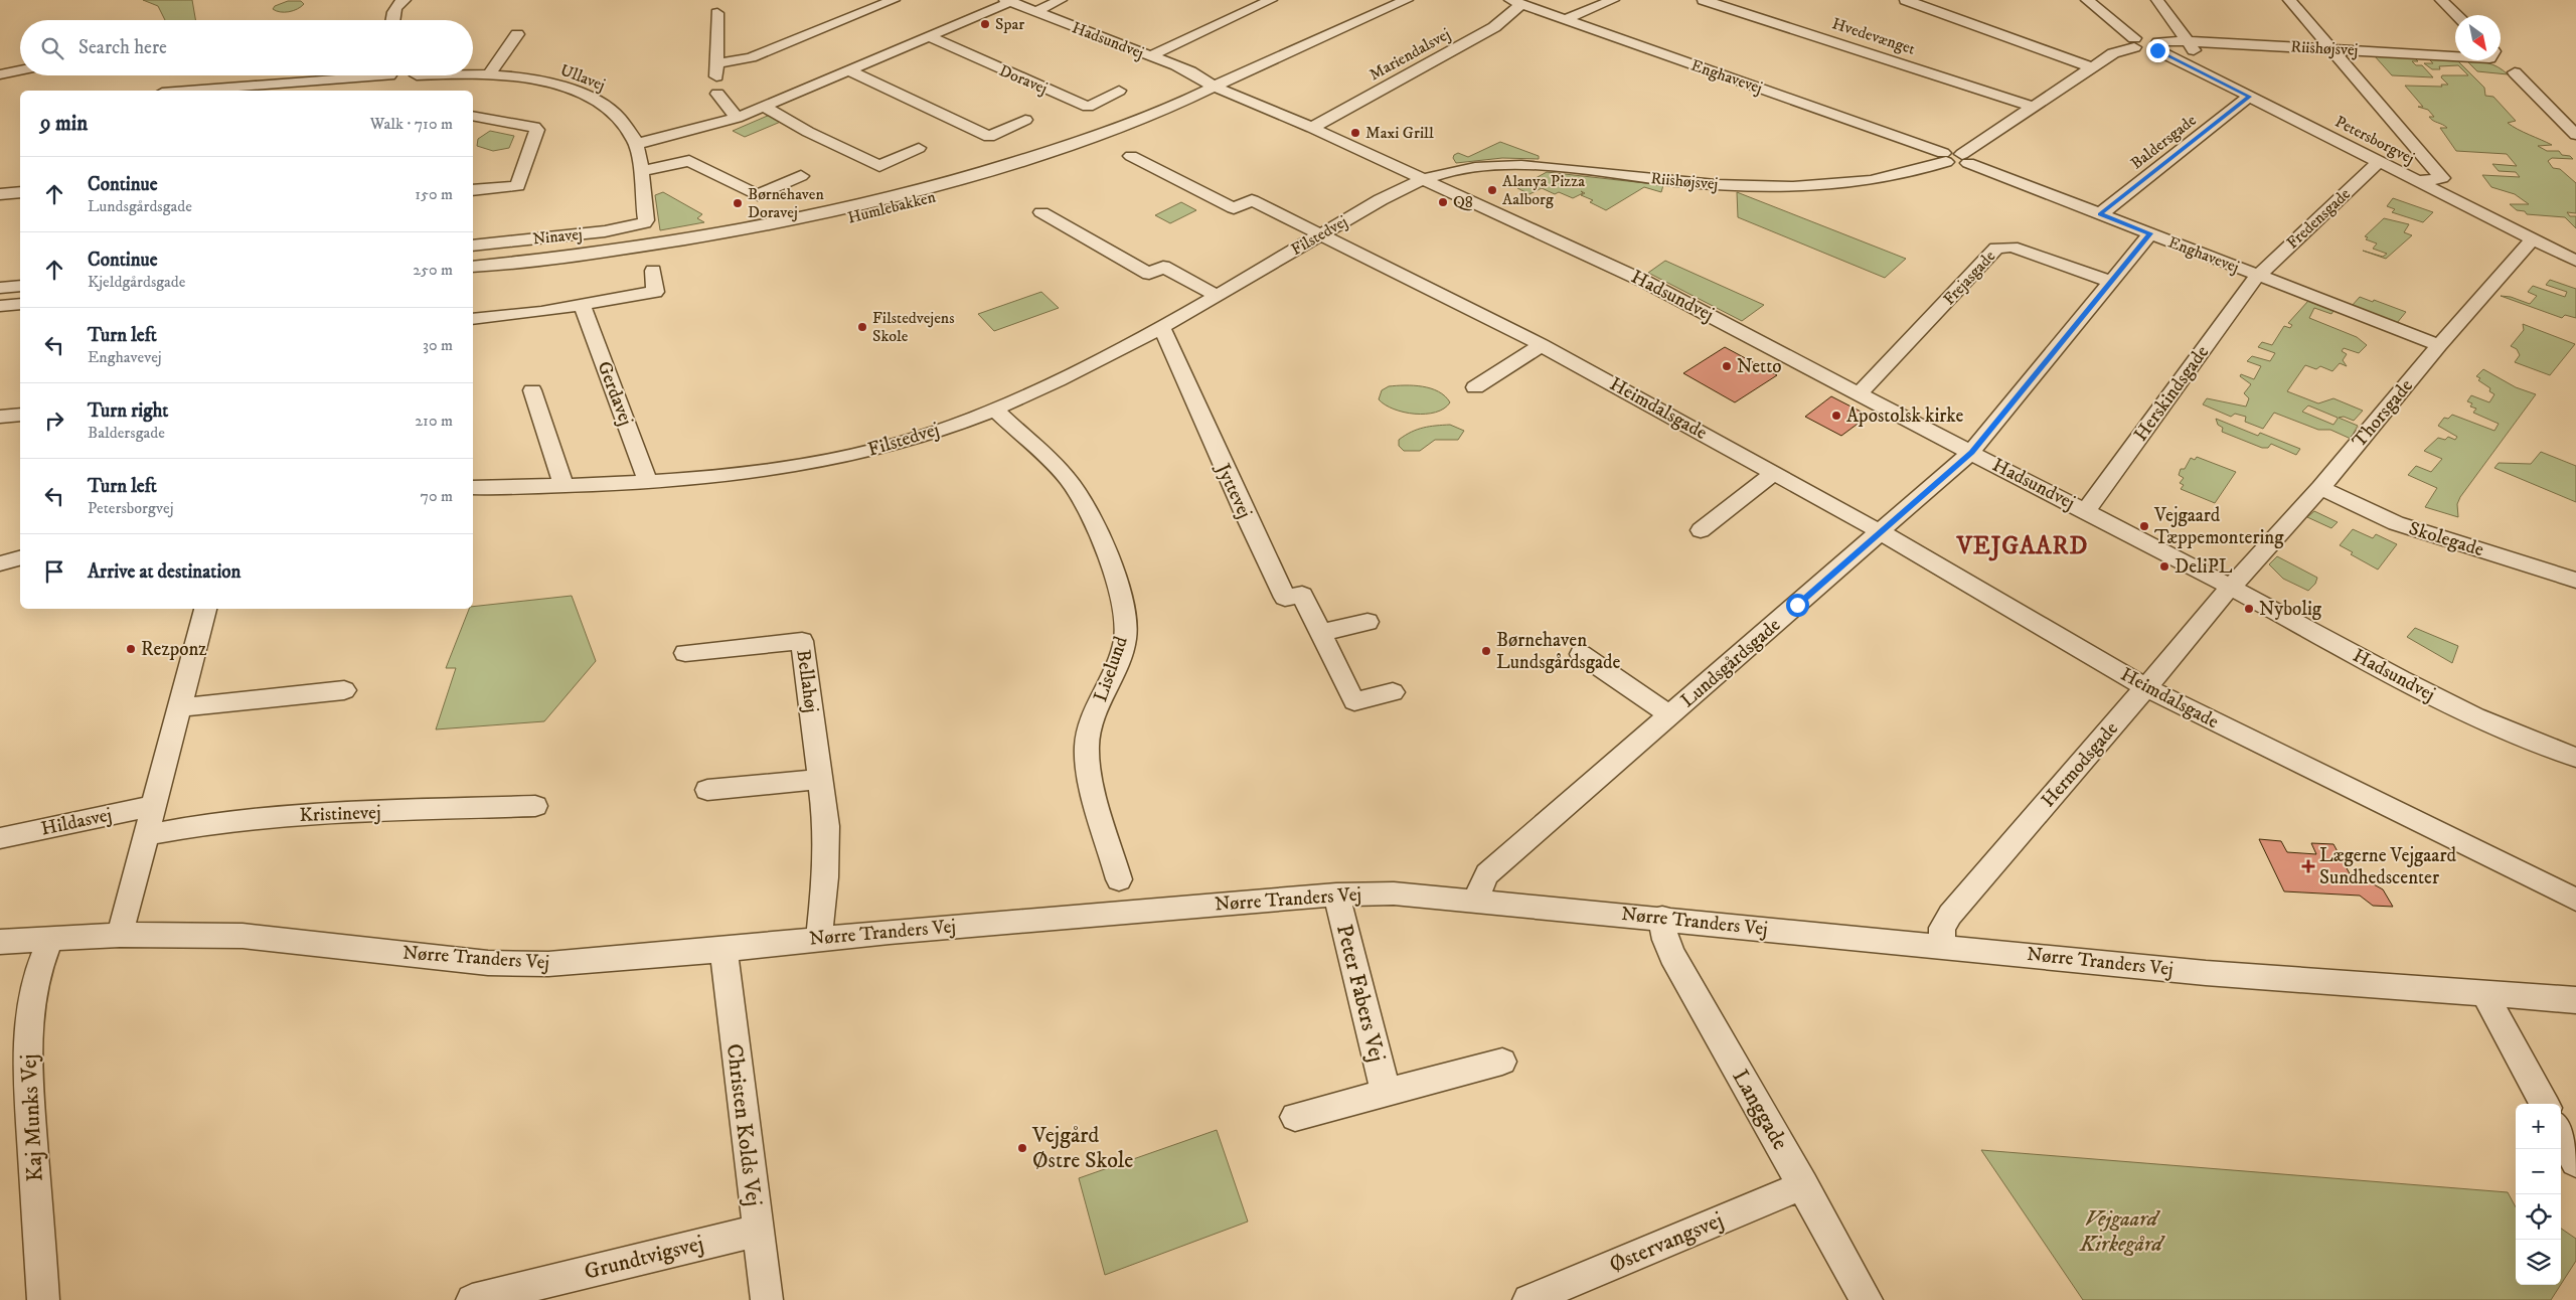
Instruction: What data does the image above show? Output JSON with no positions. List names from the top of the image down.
{
  "streets": {
    "street": [
      "Hvedevænget",
      "Hadsundvej",
      "Riishøjsvej",
      "Mariendalsvej",
      "Enghavevej",
      "Ullavej",
      "Doravej",
      "Petersborgvej",
      "Baldersgade",
      "Humlebakken",
      "Fredensgade",
      "Filstedvej",
      "Ninavej",
      "Frejasgade",
      "Gerdavej",
      "Herskindsgade",
      "Heimdalsgade",
      "Thorsgade",
      "Jyttevej",
      "Skolegade",
      "Lundsgårdsgade",
      "Liselund",
      "Bellahøj",
      "Hermodsgade",
      "Kristinevej",
      "Hildasvej",
      "Nørre Tranders Vej",
      "Peter Fabers Vej",
      "Langgade",
      "Kaj Munks Vej",
      "Christen Kolds Vej",
      "Østervangsvej",
      "Grundtvigsvej"
    ]
  },
  "crossings": [
    ["Hadsundvej", "Riishøjsvej"],
    ["Hadsundvej", "Mariendalsvej"],
    ["Hadsundvej", "Humlebakken"],
    ["Hadsundvej", "Filstedvej"],
    ["Hadsundvej", "Frejasgade"],
    ["Hadsundvej", "Herskindsgade"],
    ["Hadsundvej", "Thorsgade"],
    ["Hadsundvej", "Lundsgårdsgade"],
    ["Hadsundvej", "Hermodsgade"],
    ["Riishøjsvej", "Enghavevej"],
    ["Riishøjsvej", "Petersborgvej"],
    ["Riishøjsvej", "Filstedvej"],
    ["Mariendalsvej", "Enghavevej"],
    ["Enghavevej", "Baldersgade"],
    ["Enghavevej", "Fredensgade"],
    ["Enghavevej", "Herskindsgade"],
    ["Enghavevej", "Thorsgade"],
    ["Enghavevej", "Lundsgårdsgade"],
    ["Ullavej", "Ninavej"],
    ["Petersborgvej", "Baldersgade"],
    ["Petersborgvej", "Fredensgade"],
    ["Petersborgvej", "Thorsgade"],
    ["Fredensgade", "Herskindsgade"],
    ["Filstedvej", "Gerdavej"],
    ["Filstedvej", "Heimdalsgade"],
    ["Filstedvej", "Jyttevej"],
    ["Filstedvej", "Liselund"],
    ["Frejasgade", "Lundsgårdsgade"],
    ["Heimdalsgade", "Lundsgårdsgade"],
    ["Heimdalsgade", "Hermodsgade"],
    ["Thorsgade", "Skolegade"],
    ["Thorsgade", "Hermodsgade"],
    ["Lundsgårdsgade", "Nørre Tranders Vej"],
    ["Bellahøj", "Nørre Tranders Vej"],
    ["Hermodsgade", "Nørre Tranders Vej"],
    ["Nørre Tranders Vej", "Peter Fabers Vej"],
    ["Nørre Tranders Vej", "Langgade"],
    ["Nørre Tranders Vej", "Kaj Munks Vej"],
    ["Nørre Tranders Vej", "Christen Kolds Vej"],
    ["Langgade", "Østervangsvej"],
    ["Christen Kolds Vej", "Grundtvigsvej"]
  ],
  "districts": ["VEJGAARD"],
  "parks": ["Vejgaard Kirkegård"],
  "places": {
    "other": [
      "Spar",
      "Maxi Grill",
      "Alanya Pizza Aalborg",
      "Q8",
      "Børnehaven Doravej",
      "Filstedvejens Skole",
      "Netto",
      "Apostolsk kirke",
      "Vejgaard Tæppemontering",
      "DeliPL",
      "Nybolig",
      "Rezponz",
      "Børnehaven Lundsgårdsgade",
      "Vejgård Østre Skole"
    ],
    "health": ["Lægerne Vejgaard Sundhedscenter"]
  },
  "north": "bottom right",
  "page": {
    "search": "Search here",
    "heading": ["9 min", "Walk · 710 m"],
    "list": [
      ["Continue", "Lundsgårdsgade", "150 m"],
      ["Continue", "Kjeldgårdsgade", "250 m"],
      ["Turn left", "Enghavevej", "30 m"],
      ["Turn right", "Baldersgade", "210 m"],
      ["Turn left", "Petersborgvej", "70 m"],
      "Arrive at destination"
    ],
    "map_buttons": ["+", "−"]
  }
}
